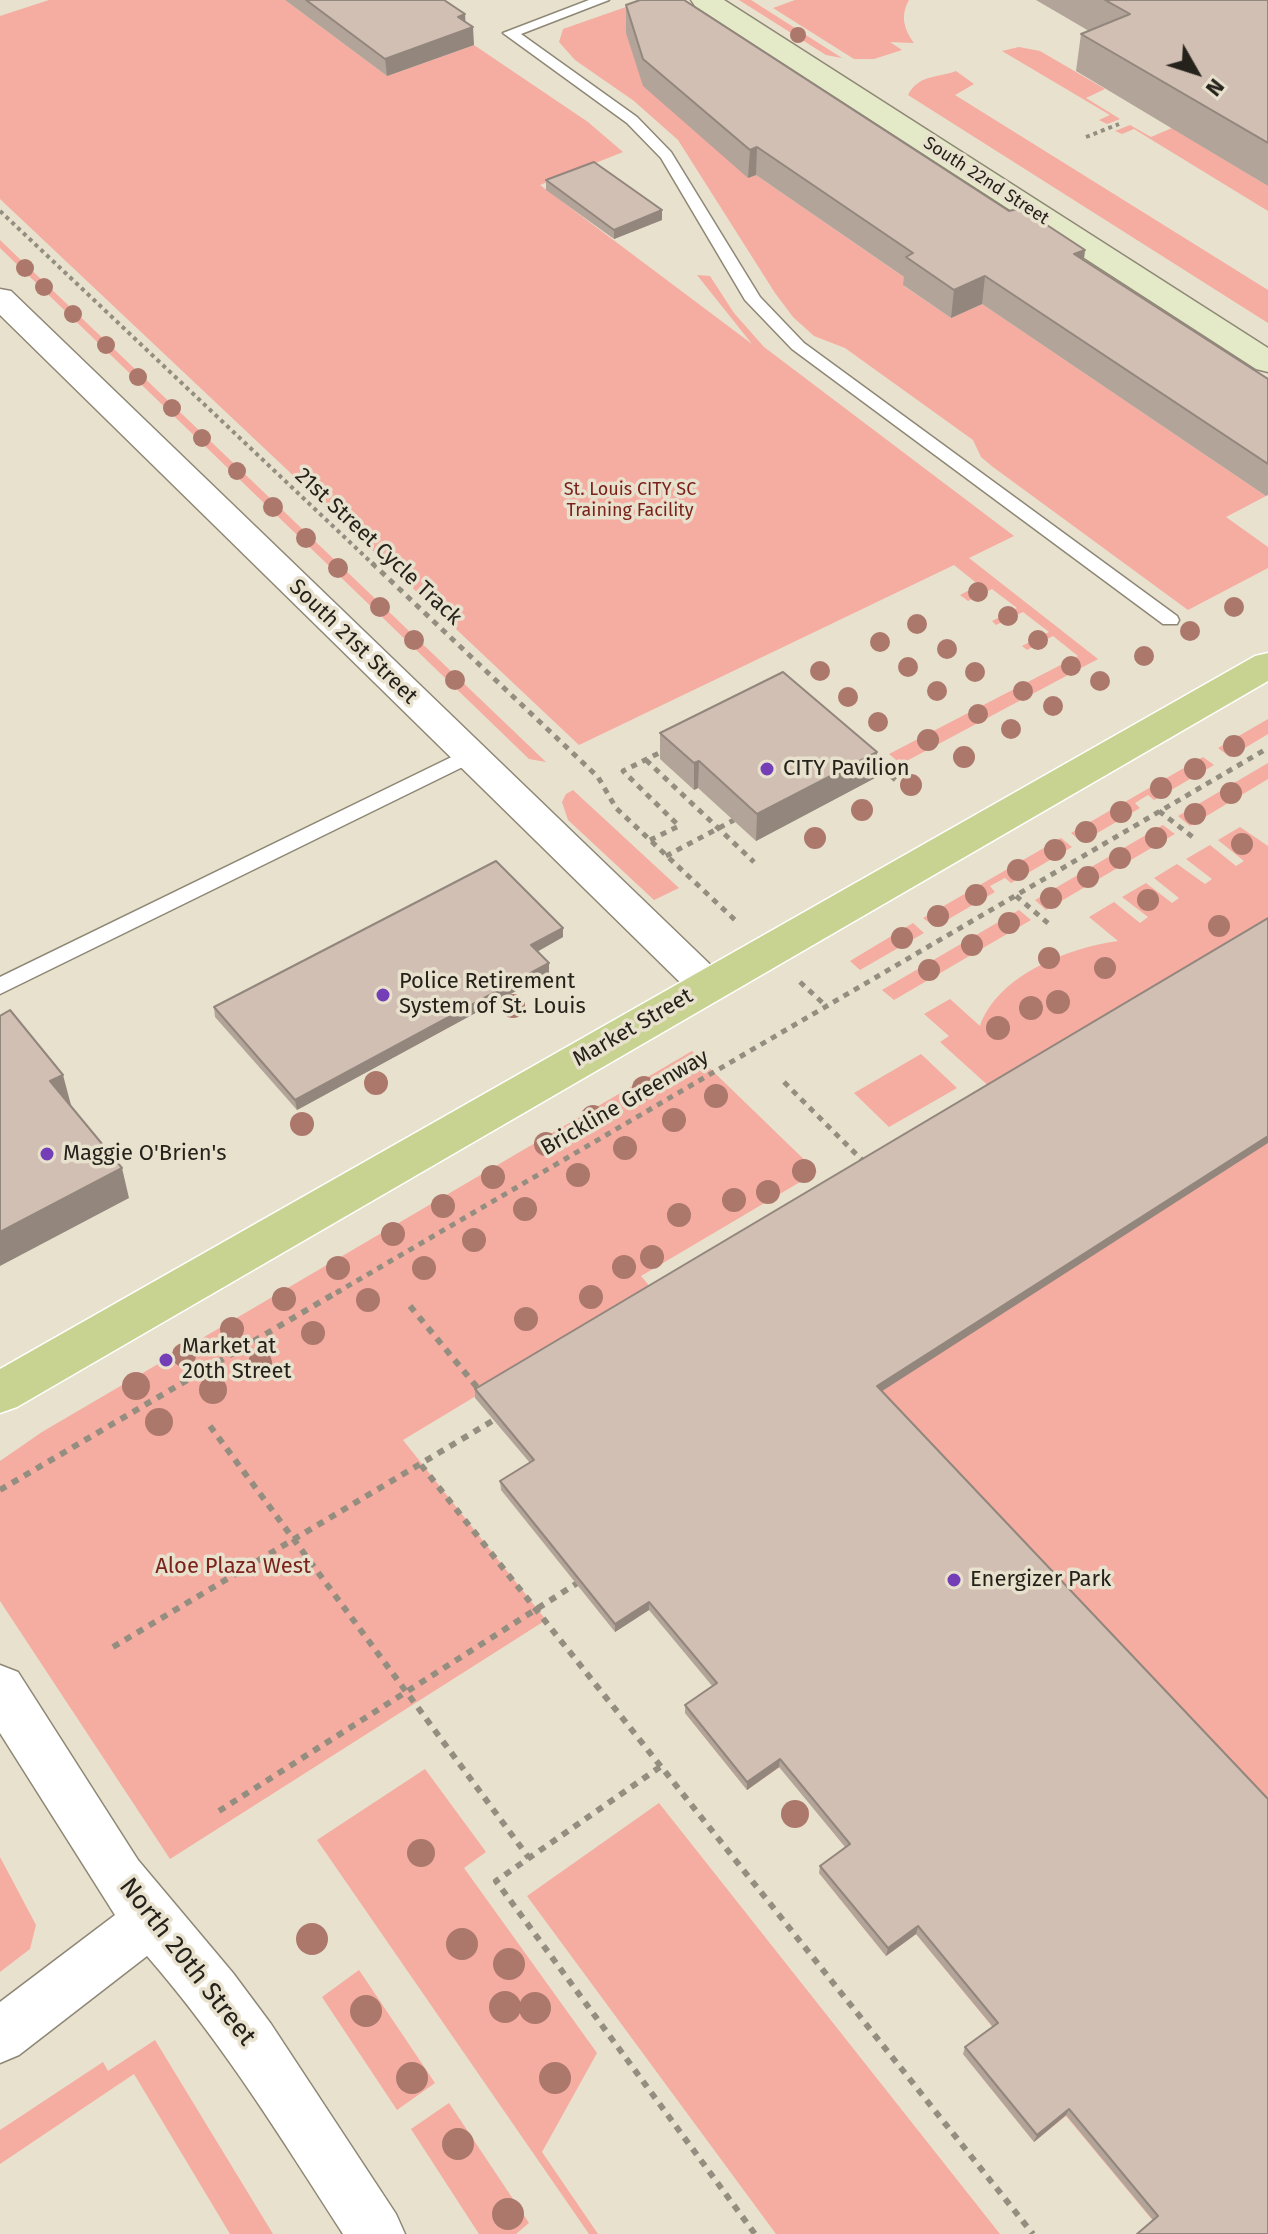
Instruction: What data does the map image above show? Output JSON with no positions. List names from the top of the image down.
{
  "streets": {
    "main road": ["Market Street"],
    "street": ["South 22nd Street", "South 21st Street", "North 20th Street"],
    "path": ["21st Street Cycle Track", "Brickline Greenway"]
  },
  "crossings": [
    ["South 21st Street", "Market Street"]
  ],
  "parks": ["St. Louis CITY SC Training Facility", "Aloe Plaza West"],
  "places": [
    "CITY Pavilion",
    "Police Retirement System of St. Louis",
    "Maggie O'Brien's",
    "Market at 20th Street",
    "Energizer Park"
  ],
  "north": "bottom right"
}
